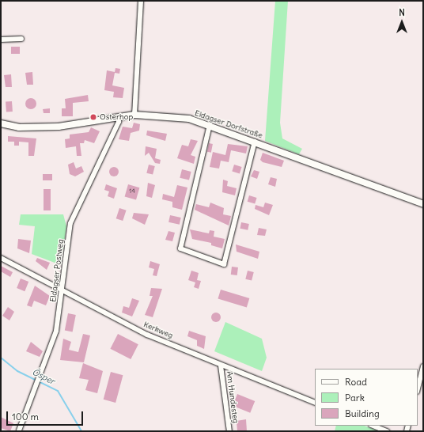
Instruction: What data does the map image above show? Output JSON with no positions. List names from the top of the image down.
{
  "streets": {
    "street": [
      "Eldagser Dorfstraße",
      "Eldagser Postweg",
      "Kerkweg",
      "Am Hundesteg"
    ]
  },
  "crossings": [
    ["Eldagser Dorfstraße", "Eldagser Postweg"],
    ["Eldagser Postweg", "Kerkweg"],
    ["Kerkweg", "Am Hundesteg"]
  ],
  "water": ["Ösper"],
  "places": ["Osterhop"],
  "house_numbers": ["14"],
  "legend": ["Road", "Park", "Building"],
  "scale_bar": "100 m",
  "north": "top"
}
